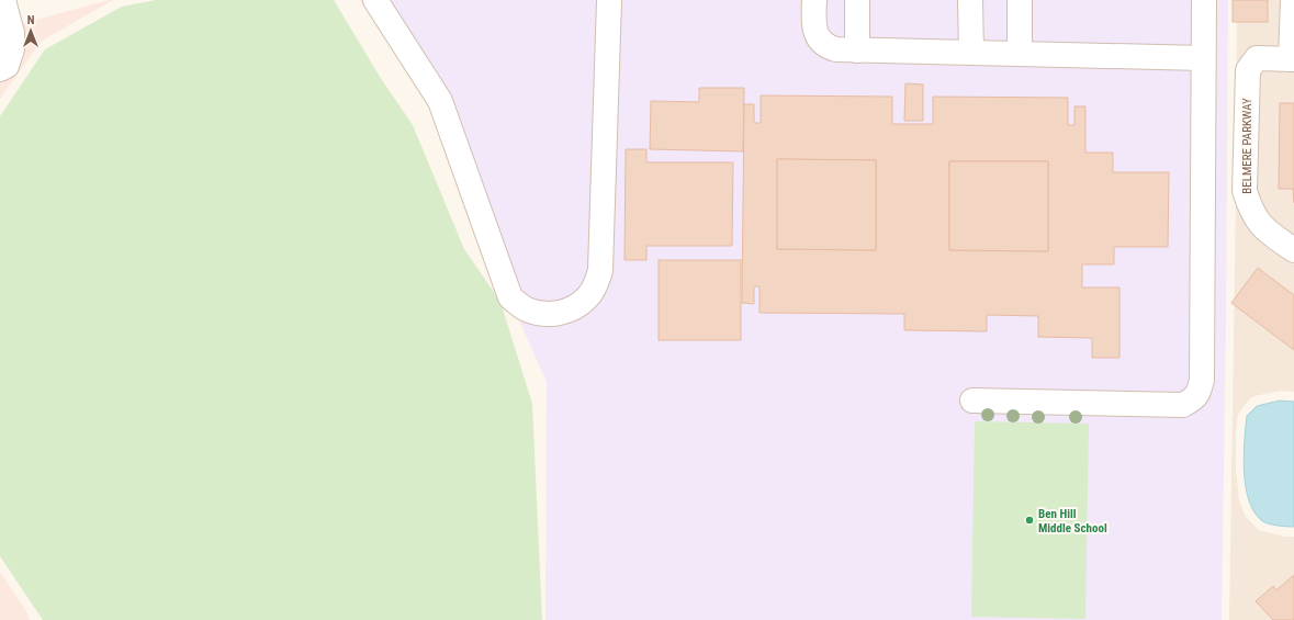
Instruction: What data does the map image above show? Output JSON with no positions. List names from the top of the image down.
{
  "streets": {
    "street": ["BELMERE PARKWAY"]
  },
  "places": ["Ben Hill Middle School"],
  "north": "top"
}
